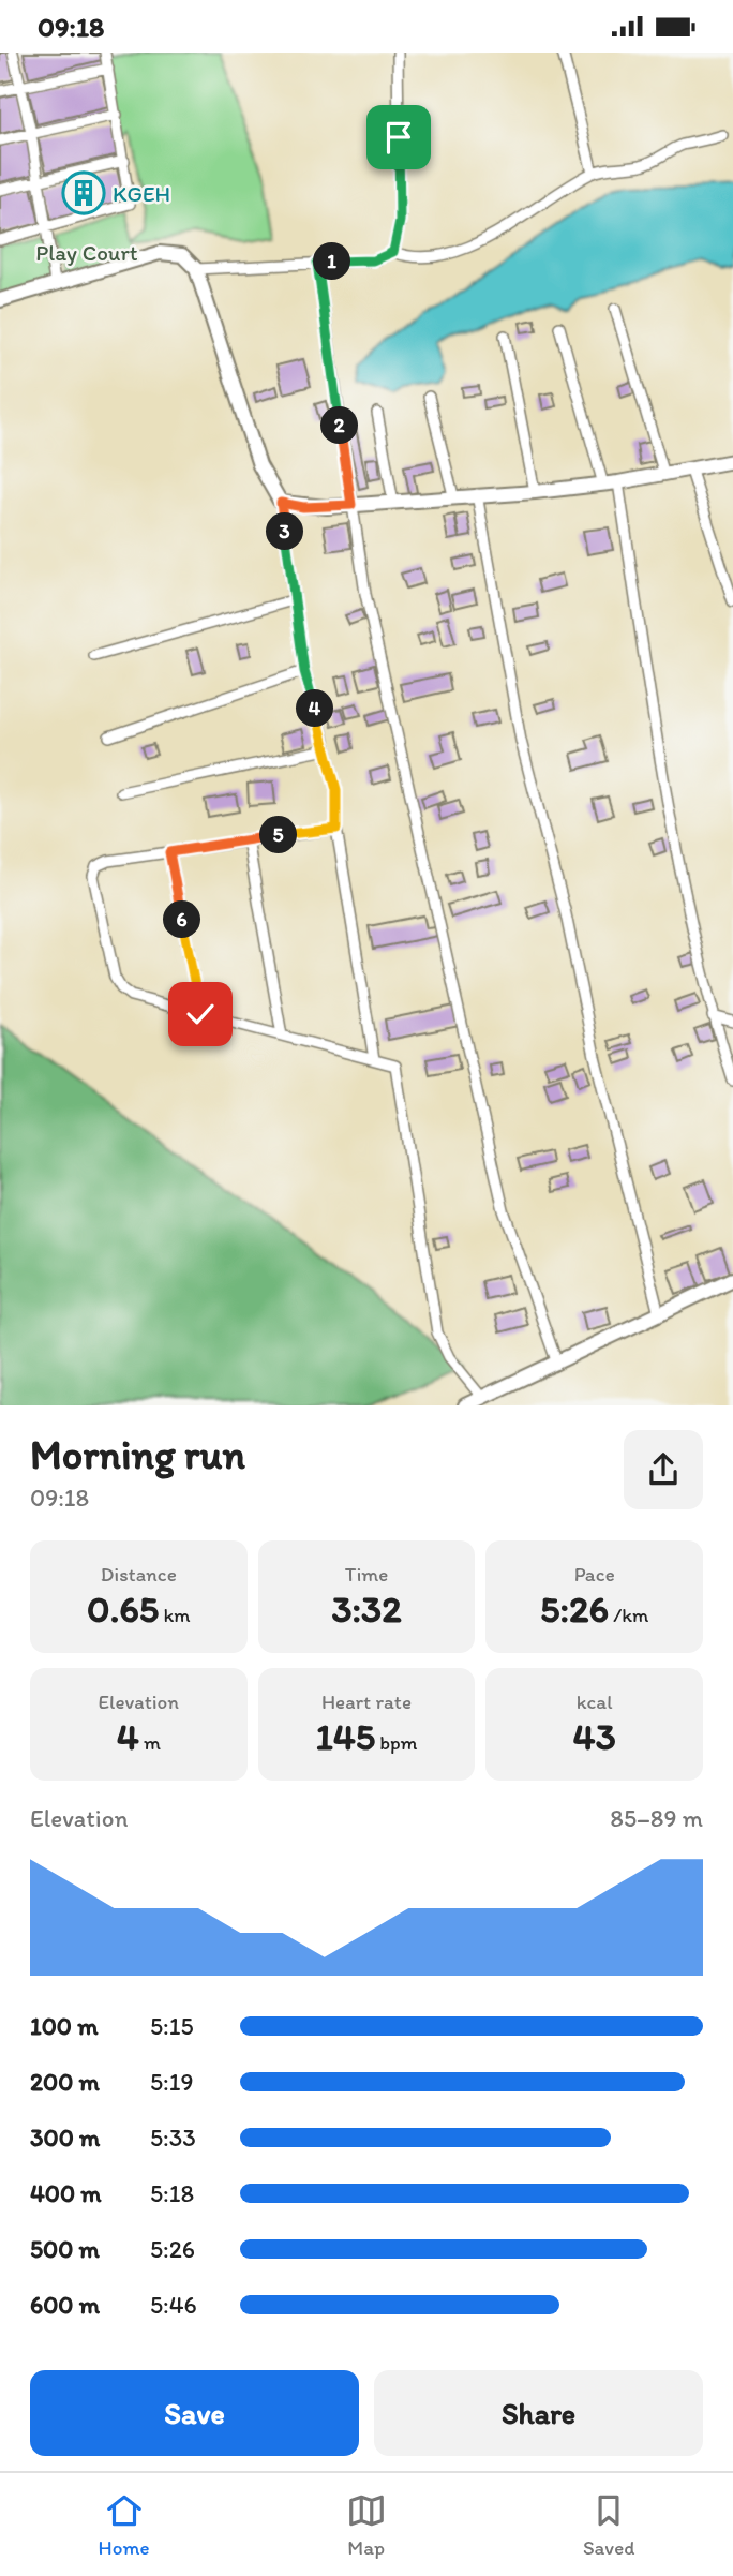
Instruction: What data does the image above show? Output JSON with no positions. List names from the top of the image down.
{
  "parks": ["Play Court"],
  "places": {
    "building": ["KGEH"]
  },
  "page": {
    "status": "09:18",
    "pins": [
      "1",
      "2",
      "3",
      "4",
      "5",
      "6"
    ],
    "heading": ["Morning run", "09:18"],
    "stats": [
      ["Distance", "0.65 km"],
      ["Time", "3:32"],
      ["Pace", "5:26 /km"],
      ["Elevation", "4 m"],
      ["Heart rate", "145 bpm"],
      ["kcal", "43"]
    ],
    "chart": ["Elevation", "85–89 m"],
    "list": [
      {
        "name": "100 m",
        "note": "5:15"
      },
      {
        "name": "200 m",
        "note": "5:19"
      },
      {
        "name": "300 m",
        "note": "5:33"
      },
      {
        "name": "400 m",
        "note": "5:18"
      },
      {
        "name": "500 m",
        "note": "5:26"
      },
      {
        "name": "600 m",
        "note": "5:46"
      }
    ],
    "buttons": ["Save", "Share"],
    "tabs": ["Home", "Map", "Saved"]
  }
}
